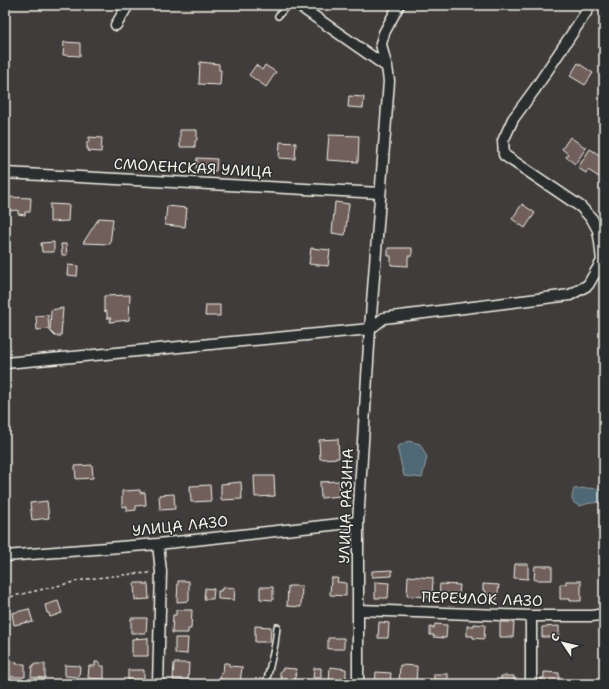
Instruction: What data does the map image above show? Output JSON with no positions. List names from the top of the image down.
{
  "streets": {
    "street": [
      "СМОЛЕНСКАЯ УЛИЦА",
      "УЛИЦА РАЗИНА",
      "УЛИЦА ЛАЗО",
      "ПЕРЕУЛОК ЛАЗО"
    ]
  },
  "crossings": [
    ["СМОЛЕНСКАЯ УЛИЦА", "УЛИЦА РАЗИНА"],
    ["УЛИЦА РАЗИНА", "УЛИЦА ЛАЗО"],
    ["УЛИЦА РАЗИНА", "ПЕРЕУЛОК ЛАЗО"]
  ],
  "north": "top left"
}
